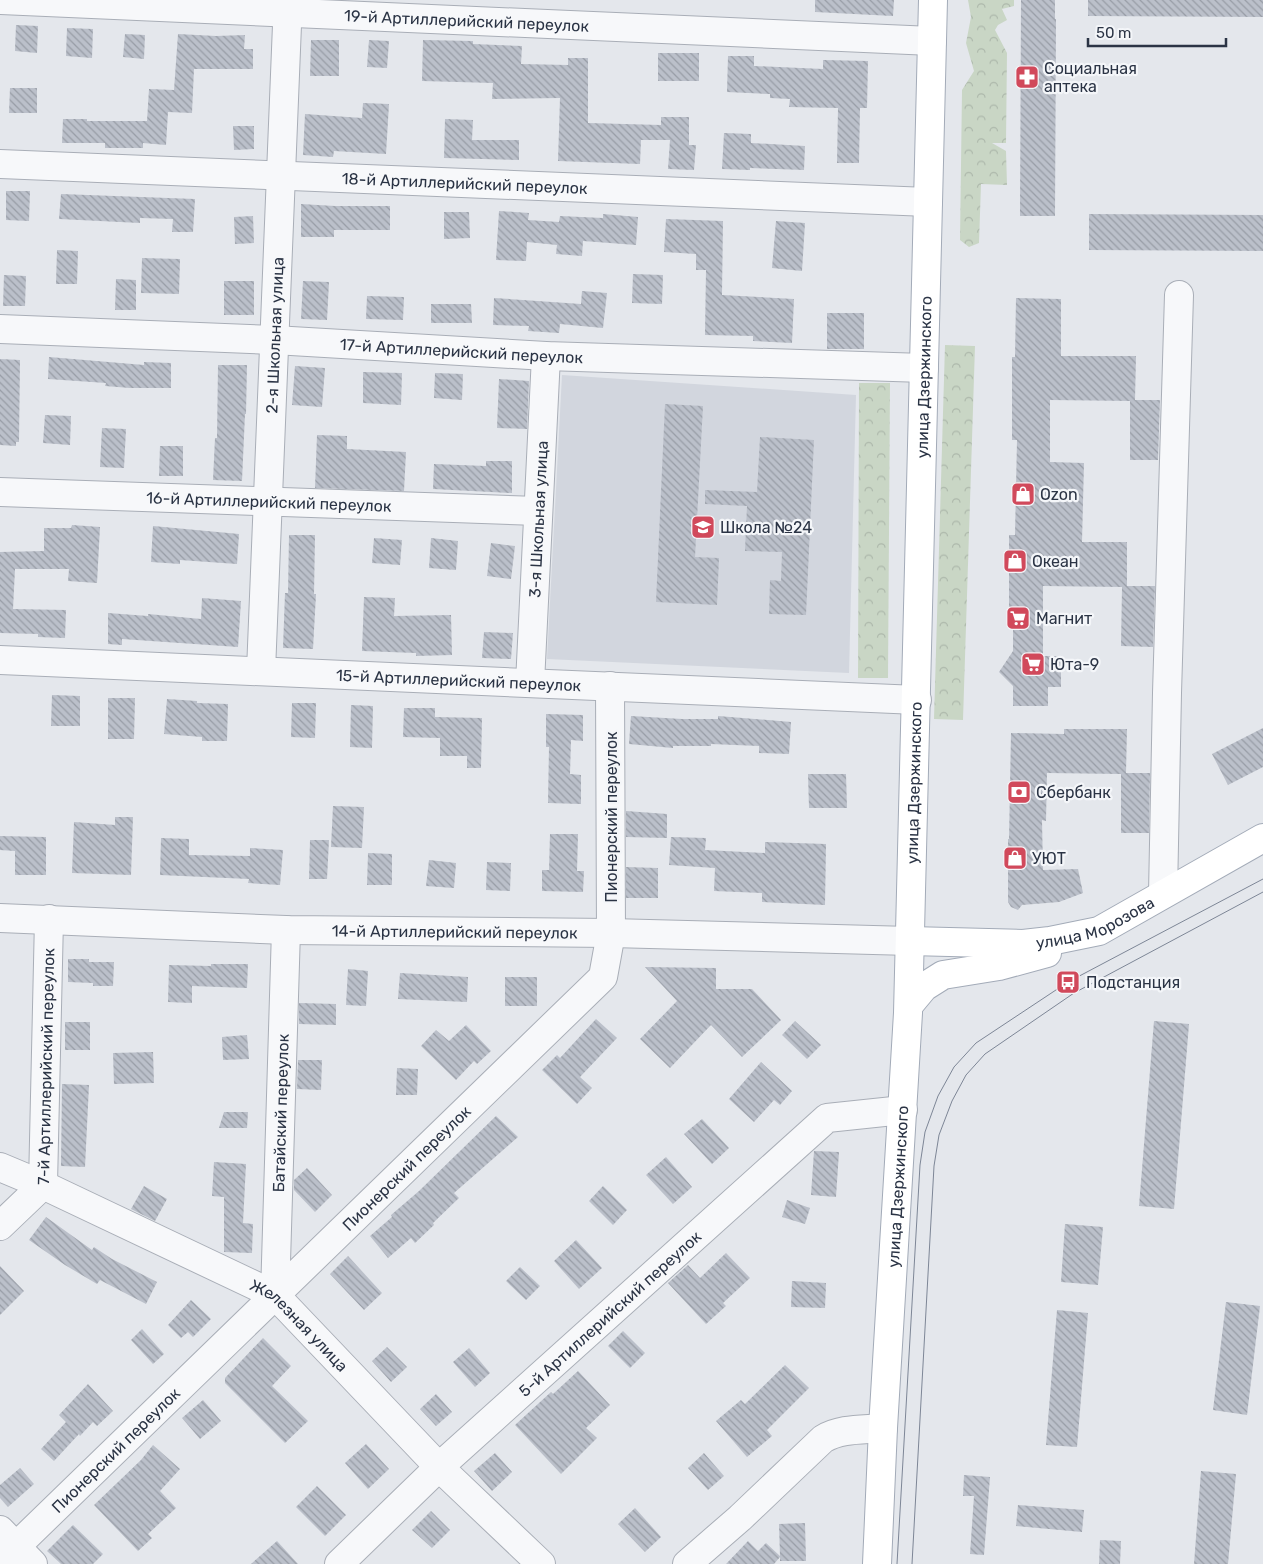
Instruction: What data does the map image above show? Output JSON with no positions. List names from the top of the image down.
{
  "streets": {
    "main road": ["улица Дзержинского", "улица Морозова"],
    "street": [
      "19-й Артиллерийский переулок",
      "18-й Артиллерийский переулок",
      "2-я Школьная улица",
      "17-й Артиллерийский переулок",
      "16-й Артиллерийский переулок",
      "3-я Школьная улица",
      "15-й Артиллерийский переулок",
      "Пионерский переулок",
      "14-й Артиллерийский переулок",
      "7-й Артиллерийский переулок",
      "Батайский переулок",
      "5-й Артиллерийский переулок",
      "Железная улица"
    ]
  },
  "crossings": [
    ["19-й Артиллерийский переулок", "2-я Школьная улица"],
    ["19-й Артиллерийский переулок", "улица Дзержинского"],
    ["18-й Артиллерийский переулок", "2-я Школьная улица"],
    ["18-й Артиллерийский переулок", "улица Дзержинского"],
    ["2-я Школьная улица", "17-й Артиллерийский переулок"],
    ["2-я Школьная улица", "16-й Артиллерийский переулок"],
    ["2-я Школьная улица", "15-й Артиллерийский переулок"],
    ["17-й Артиллерийский переулок", "улица Дзержинского"],
    ["17-й Артиллерийский переулок", "3-я Школьная улица"],
    ["улица Дзержинского", "15-й Артиллерийский переулок"],
    ["улица Дзержинского", "улица Морозова"],
    ["улица Дзержинского", "14-й Артиллерийский переулок"],
    ["улица Дзержинского", "5-й Артиллерийский переулок"],
    ["16-й Артиллерийский переулок", "3-я Школьная улица"],
    ["3-я Школьная улица", "15-й Артиллерийский переулок"],
    ["15-й Артиллерийский переулок", "Пионерский переулок"],
    ["Пионерский переулок", "14-й Артиллерийский переулок"],
    ["Пионерский переулок", "Батайский переулок"],
    ["Пионерский переулок", "Железная улица"],
    ["улица Морозова", "14-й Артиллерийский переулок"],
    ["14-й Артиллерийский переулок", "7-й Артиллерийский переулок"],
    ["14-й Артиллерийский переулок", "Батайский переулок"],
    ["7-й Артиллерийский переулок", "Железная улица"],
    ["Батайский переулок", "Железная улица"],
    ["5-й Артиллерийский переулок", "Железная улица"]
  ],
  "places": {
    "pharmacy": ["Социальная аптека"],
    "shop": ["Ozon", "Океан", "УЮТ"],
    "school or university": ["Школа №24"],
    "supermarket": ["Магнит", "Юта-9"],
    "bank": ["Сбербанк"],
    "bus stop": ["Подстанция"]
  },
  "scale_bar": "50 m"
}
